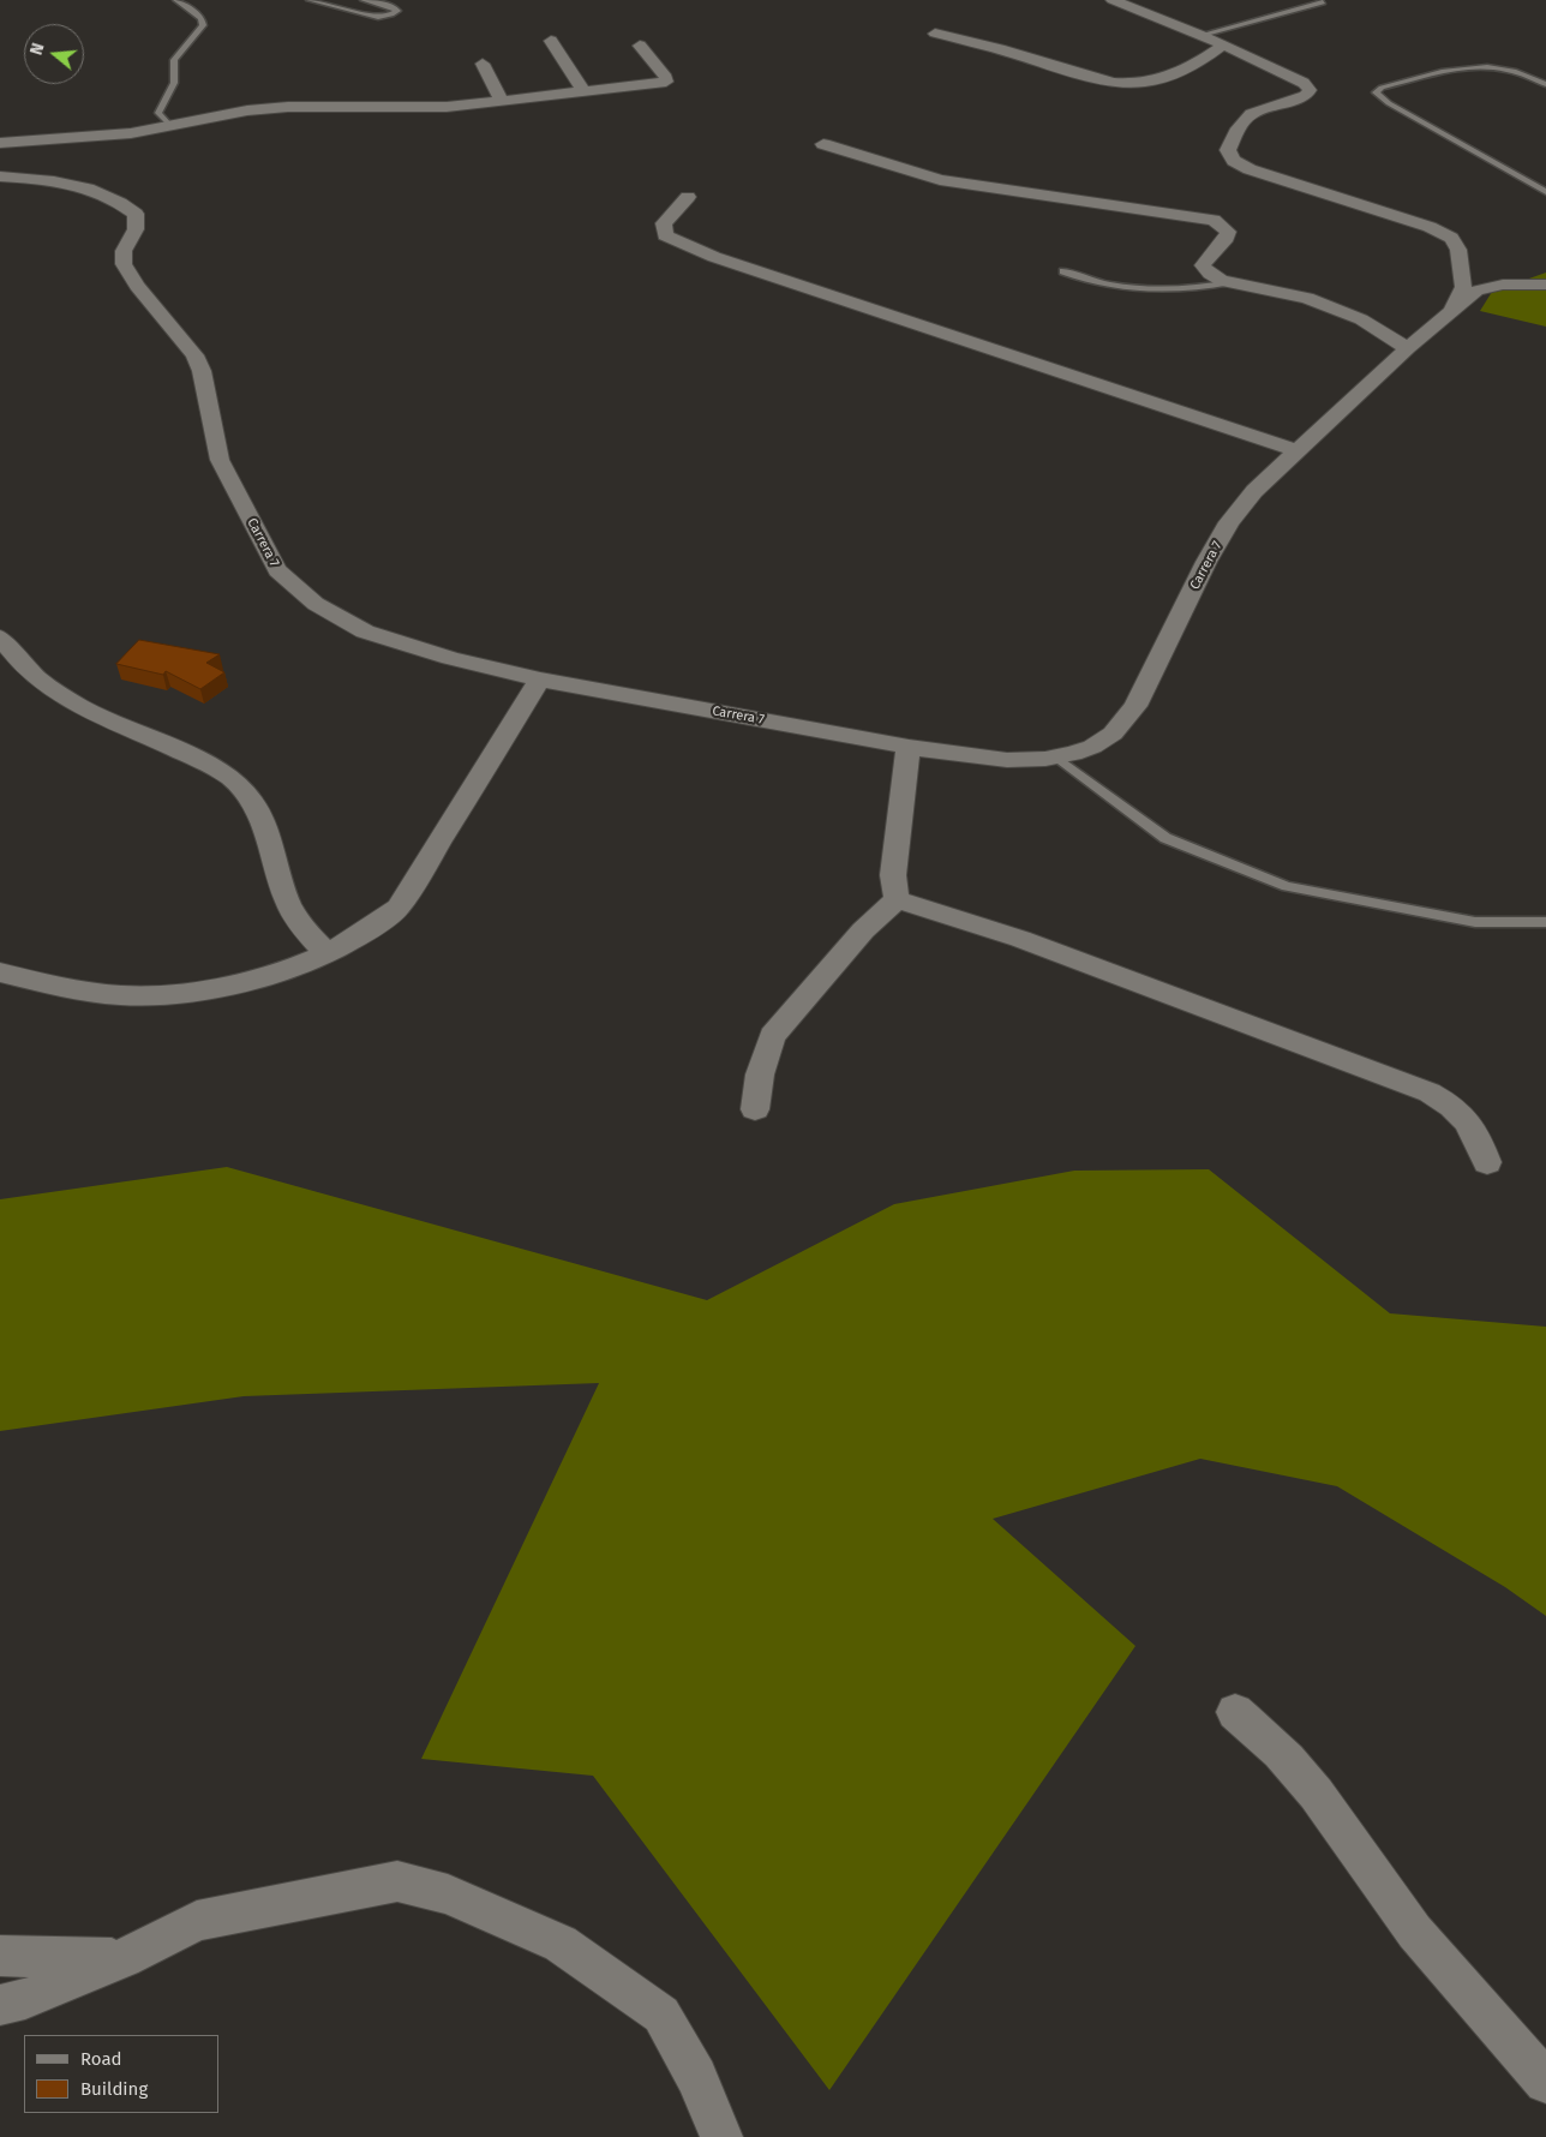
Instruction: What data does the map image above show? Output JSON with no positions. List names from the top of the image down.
{
  "streets": {
    "street": ["Carrera 7"]
  },
  "legend": ["Road", "Building"],
  "north": "left"
}
